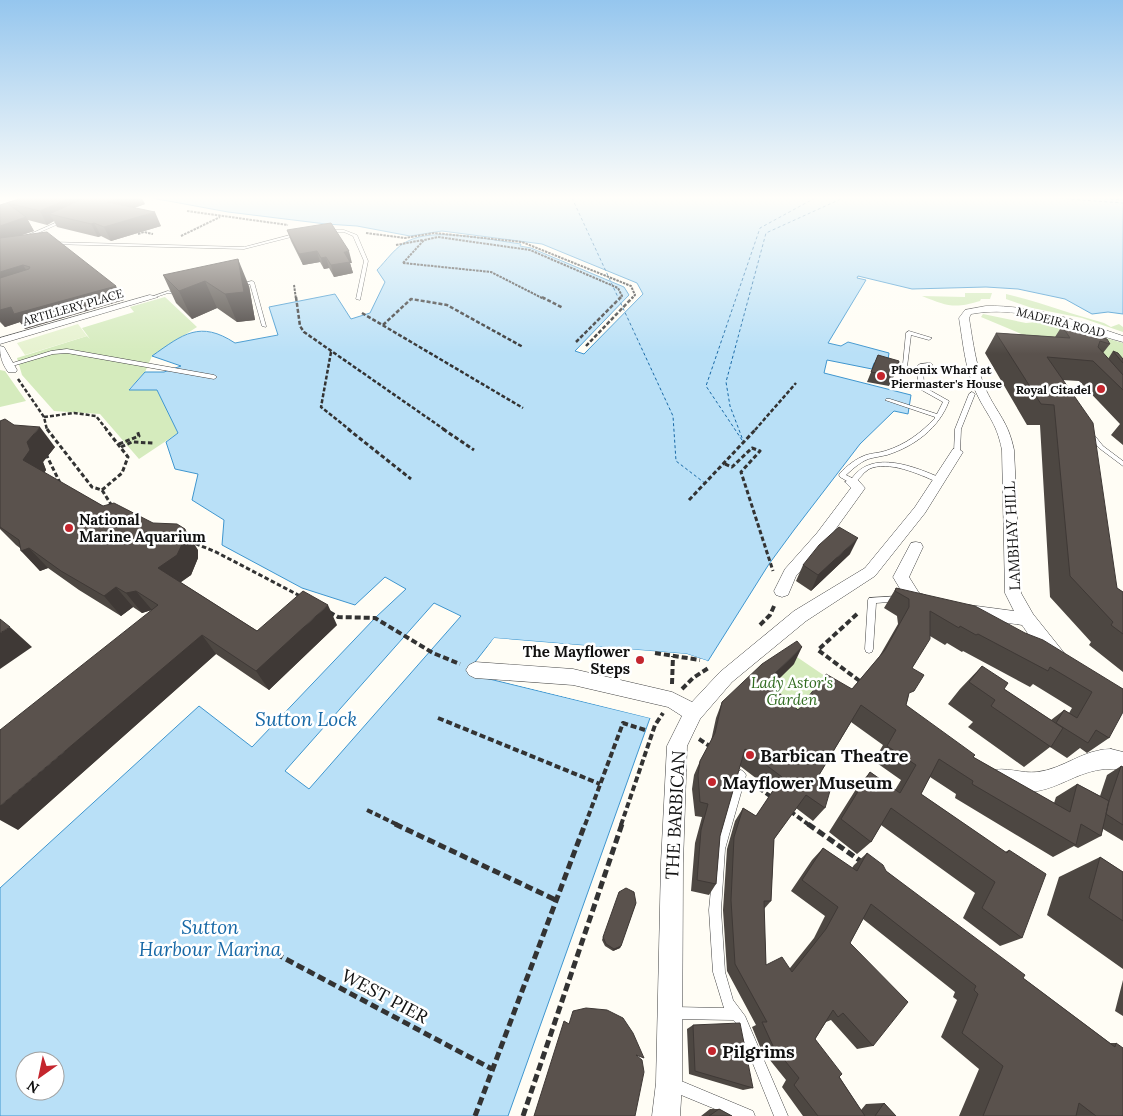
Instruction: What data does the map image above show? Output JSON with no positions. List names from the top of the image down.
{
  "streets": {
    "street": [
      "ARTILLERY PLACE",
      "MADEIRA ROAD",
      "LAMBHAY HILL",
      "THE BARBICAN"
    ],
    "path": ["WEST PIER"]
  },
  "crossings": [
    ["MADEIRA ROAD", "LAMBHAY HILL"]
  ],
  "water": ["Sutton Lock", "Sutton Harbour Marina"],
  "parks": ["Lady Astor's Garden"],
  "places": [
    "Phoenix Wharf at Piermaster's House",
    "Royal Citadel",
    "National Marine Aquarium",
    "The Mayflower Steps",
    "Barbican Theatre",
    "Mayflower Museum",
    "Pilgrims"
  ],
  "north": "bottom left"
}
